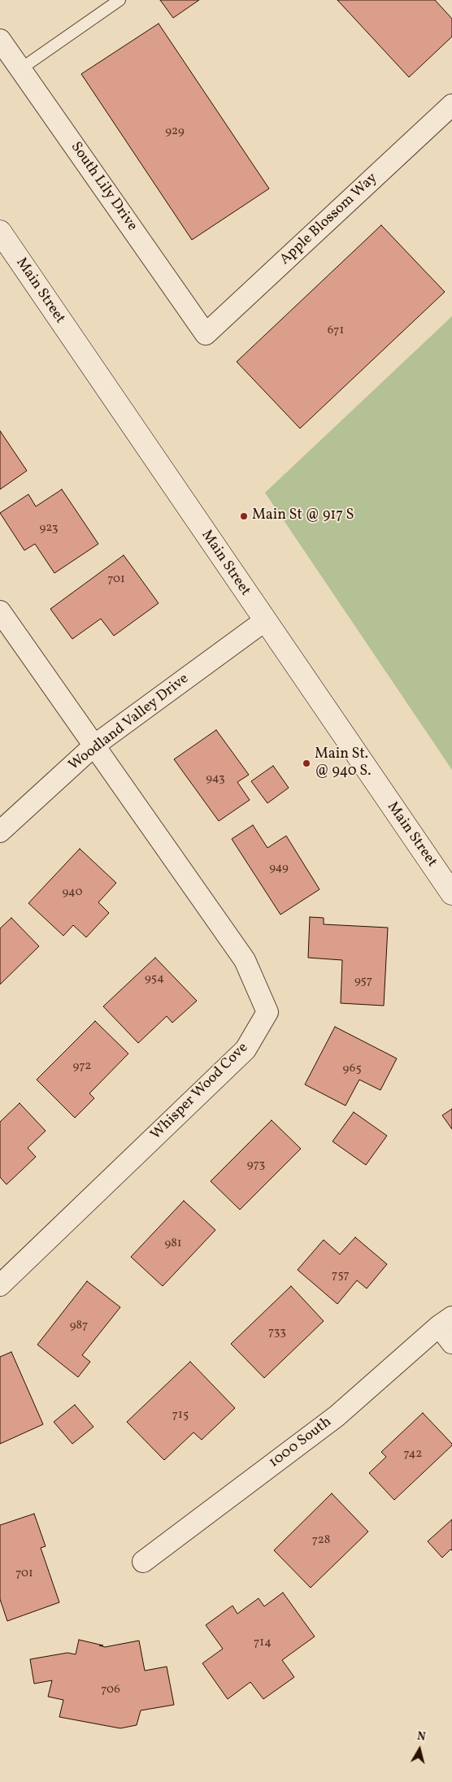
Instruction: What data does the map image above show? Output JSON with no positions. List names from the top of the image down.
{
  "streets": {
    "main road": ["Main Street"],
    "street": [
      "South Lily Drive",
      "Apple Blossom Way",
      "Woodland Valley Drive",
      "Whisper Wood Cove",
      "1000 South"
    ]
  },
  "crossings": [
    ["South Lily Drive", "Apple Blossom Way"],
    ["Main Street", "Woodland Valley Drive"],
    ["Woodland Valley Drive", "Whisper Wood Cove"]
  ],
  "places": ["Main St @ 917 S", "Main St. @ 940 S."],
  "house_numbers": [
    "929",
    "671",
    "923",
    "701",
    "943",
    "949",
    "940",
    "954",
    "957",
    "972",
    "965",
    "973",
    "981",
    "757",
    "987",
    "733",
    "715",
    "742",
    "728",
    "701",
    "714",
    "706"
  ],
  "north": "top"
}
